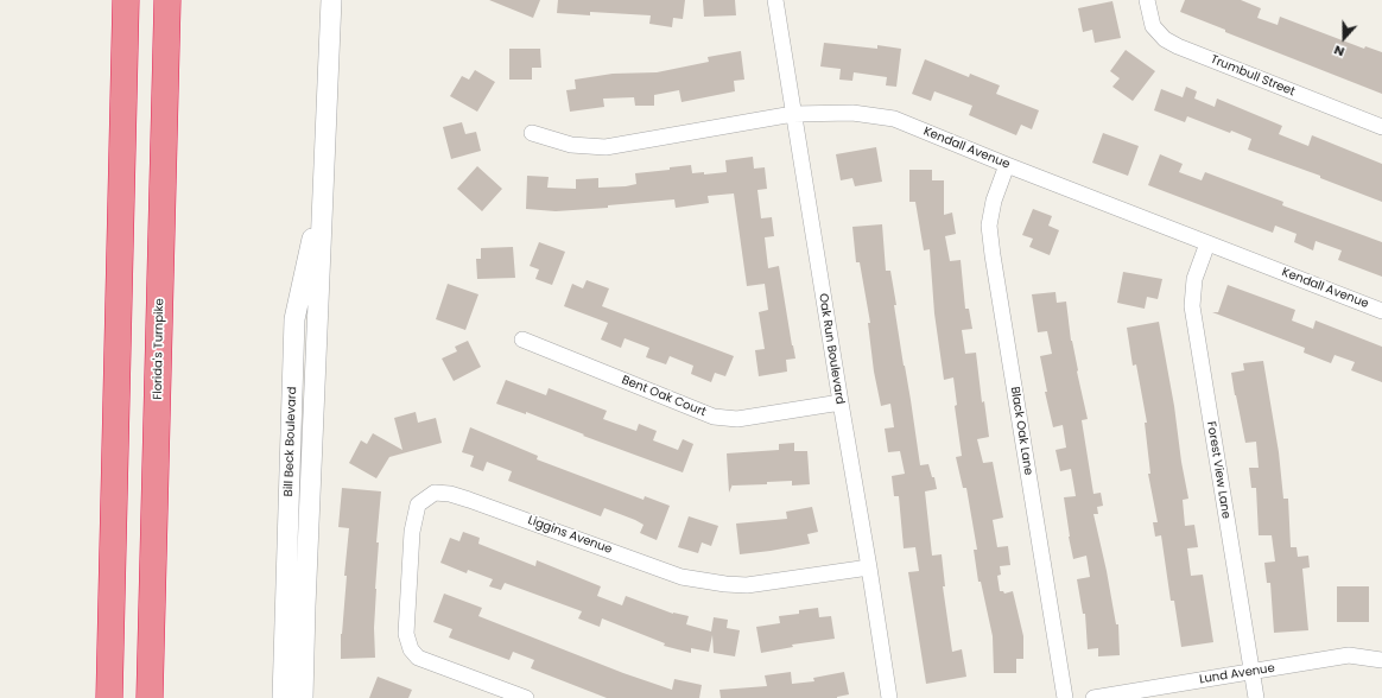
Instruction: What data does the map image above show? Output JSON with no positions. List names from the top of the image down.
{
  "streets": {
    "highway": ["Florida's Turnpike"],
    "street": [
      "Trumbull Street",
      "Kendall Avenue",
      "Oak Run Boulevard",
      "Bent Oak Court",
      "Black Oak Lane",
      "Bill Beck Boulevard",
      "Forest View Lane",
      "Liggins Avenue",
      "Lund Avenue"
    ]
  },
  "crossings": [
    ["Kendall Avenue", "Oak Run Boulevard"],
    ["Kendall Avenue", "Black Oak Lane"],
    ["Kendall Avenue", "Forest View Lane"],
    ["Oak Run Boulevard", "Bent Oak Court"],
    ["Oak Run Boulevard", "Liggins Avenue"],
    ["Forest View Lane", "Lund Avenue"]
  ],
  "north": "bottom"
}
